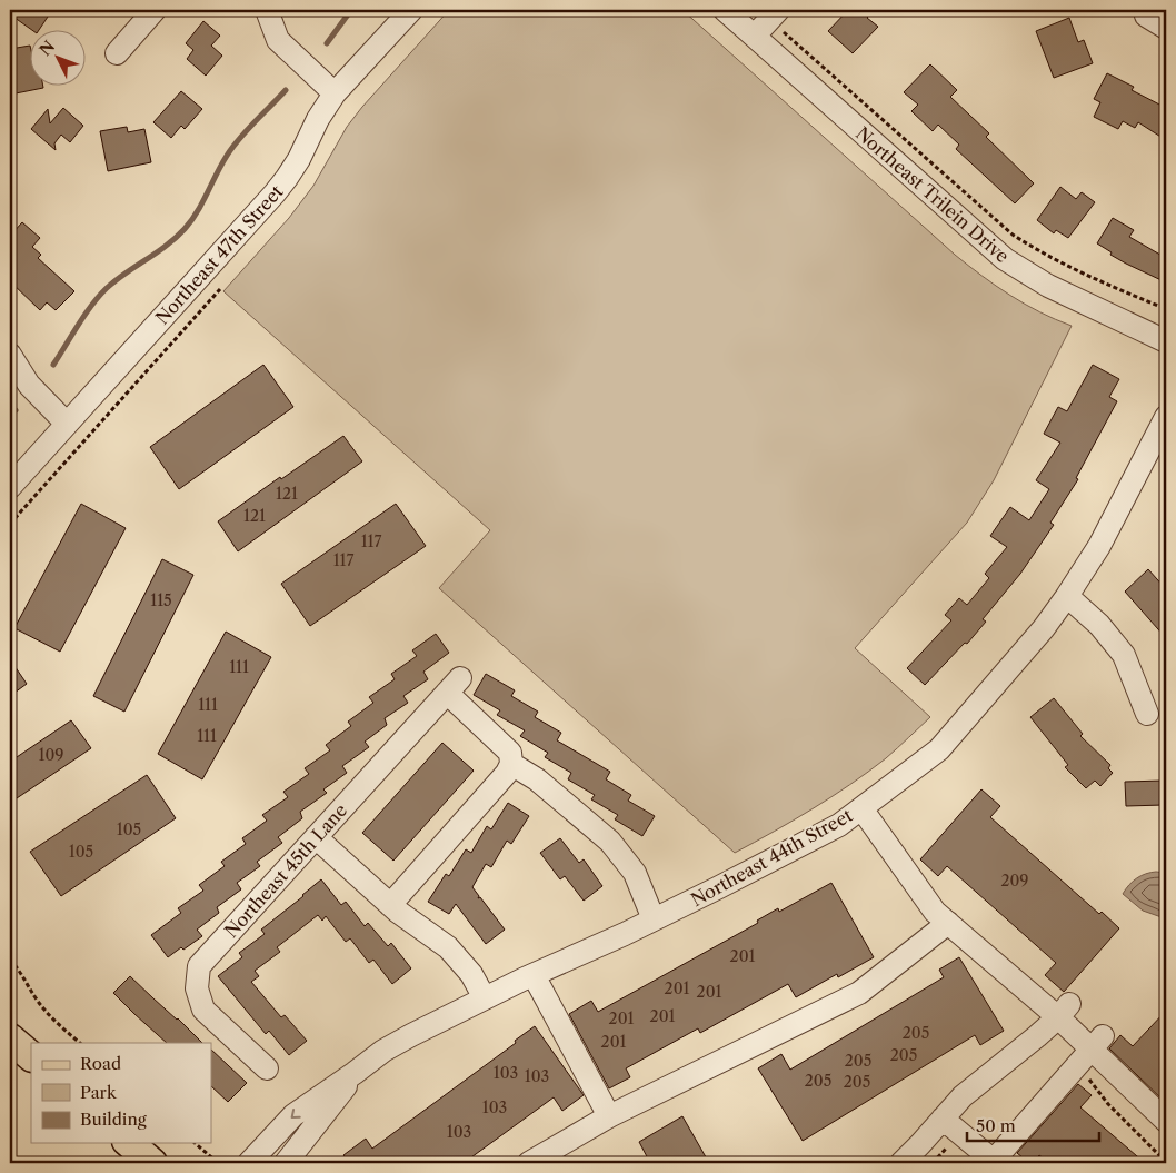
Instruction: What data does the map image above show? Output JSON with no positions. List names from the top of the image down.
{
  "streets": {
    "street": [
      "Northeast Trilein Drive",
      "Northeast 47th Street",
      "Northeast 44th Street",
      "Northeast 45th Lane"
    ]
  },
  "house_numbers": [
    "121",
    "121",
    "117",
    "117",
    "115",
    "111",
    "111",
    "111",
    "109",
    "105",
    "105",
    "209",
    "201",
    "201",
    "201",
    "201",
    "201",
    "205",
    "201",
    "205",
    "205",
    "103",
    "103",
    "205",
    "205",
    "103",
    "103"
  ],
  "legend": ["Road", "Park", "Building"],
  "scale_bar": "50 m",
  "north": "top left"
}
